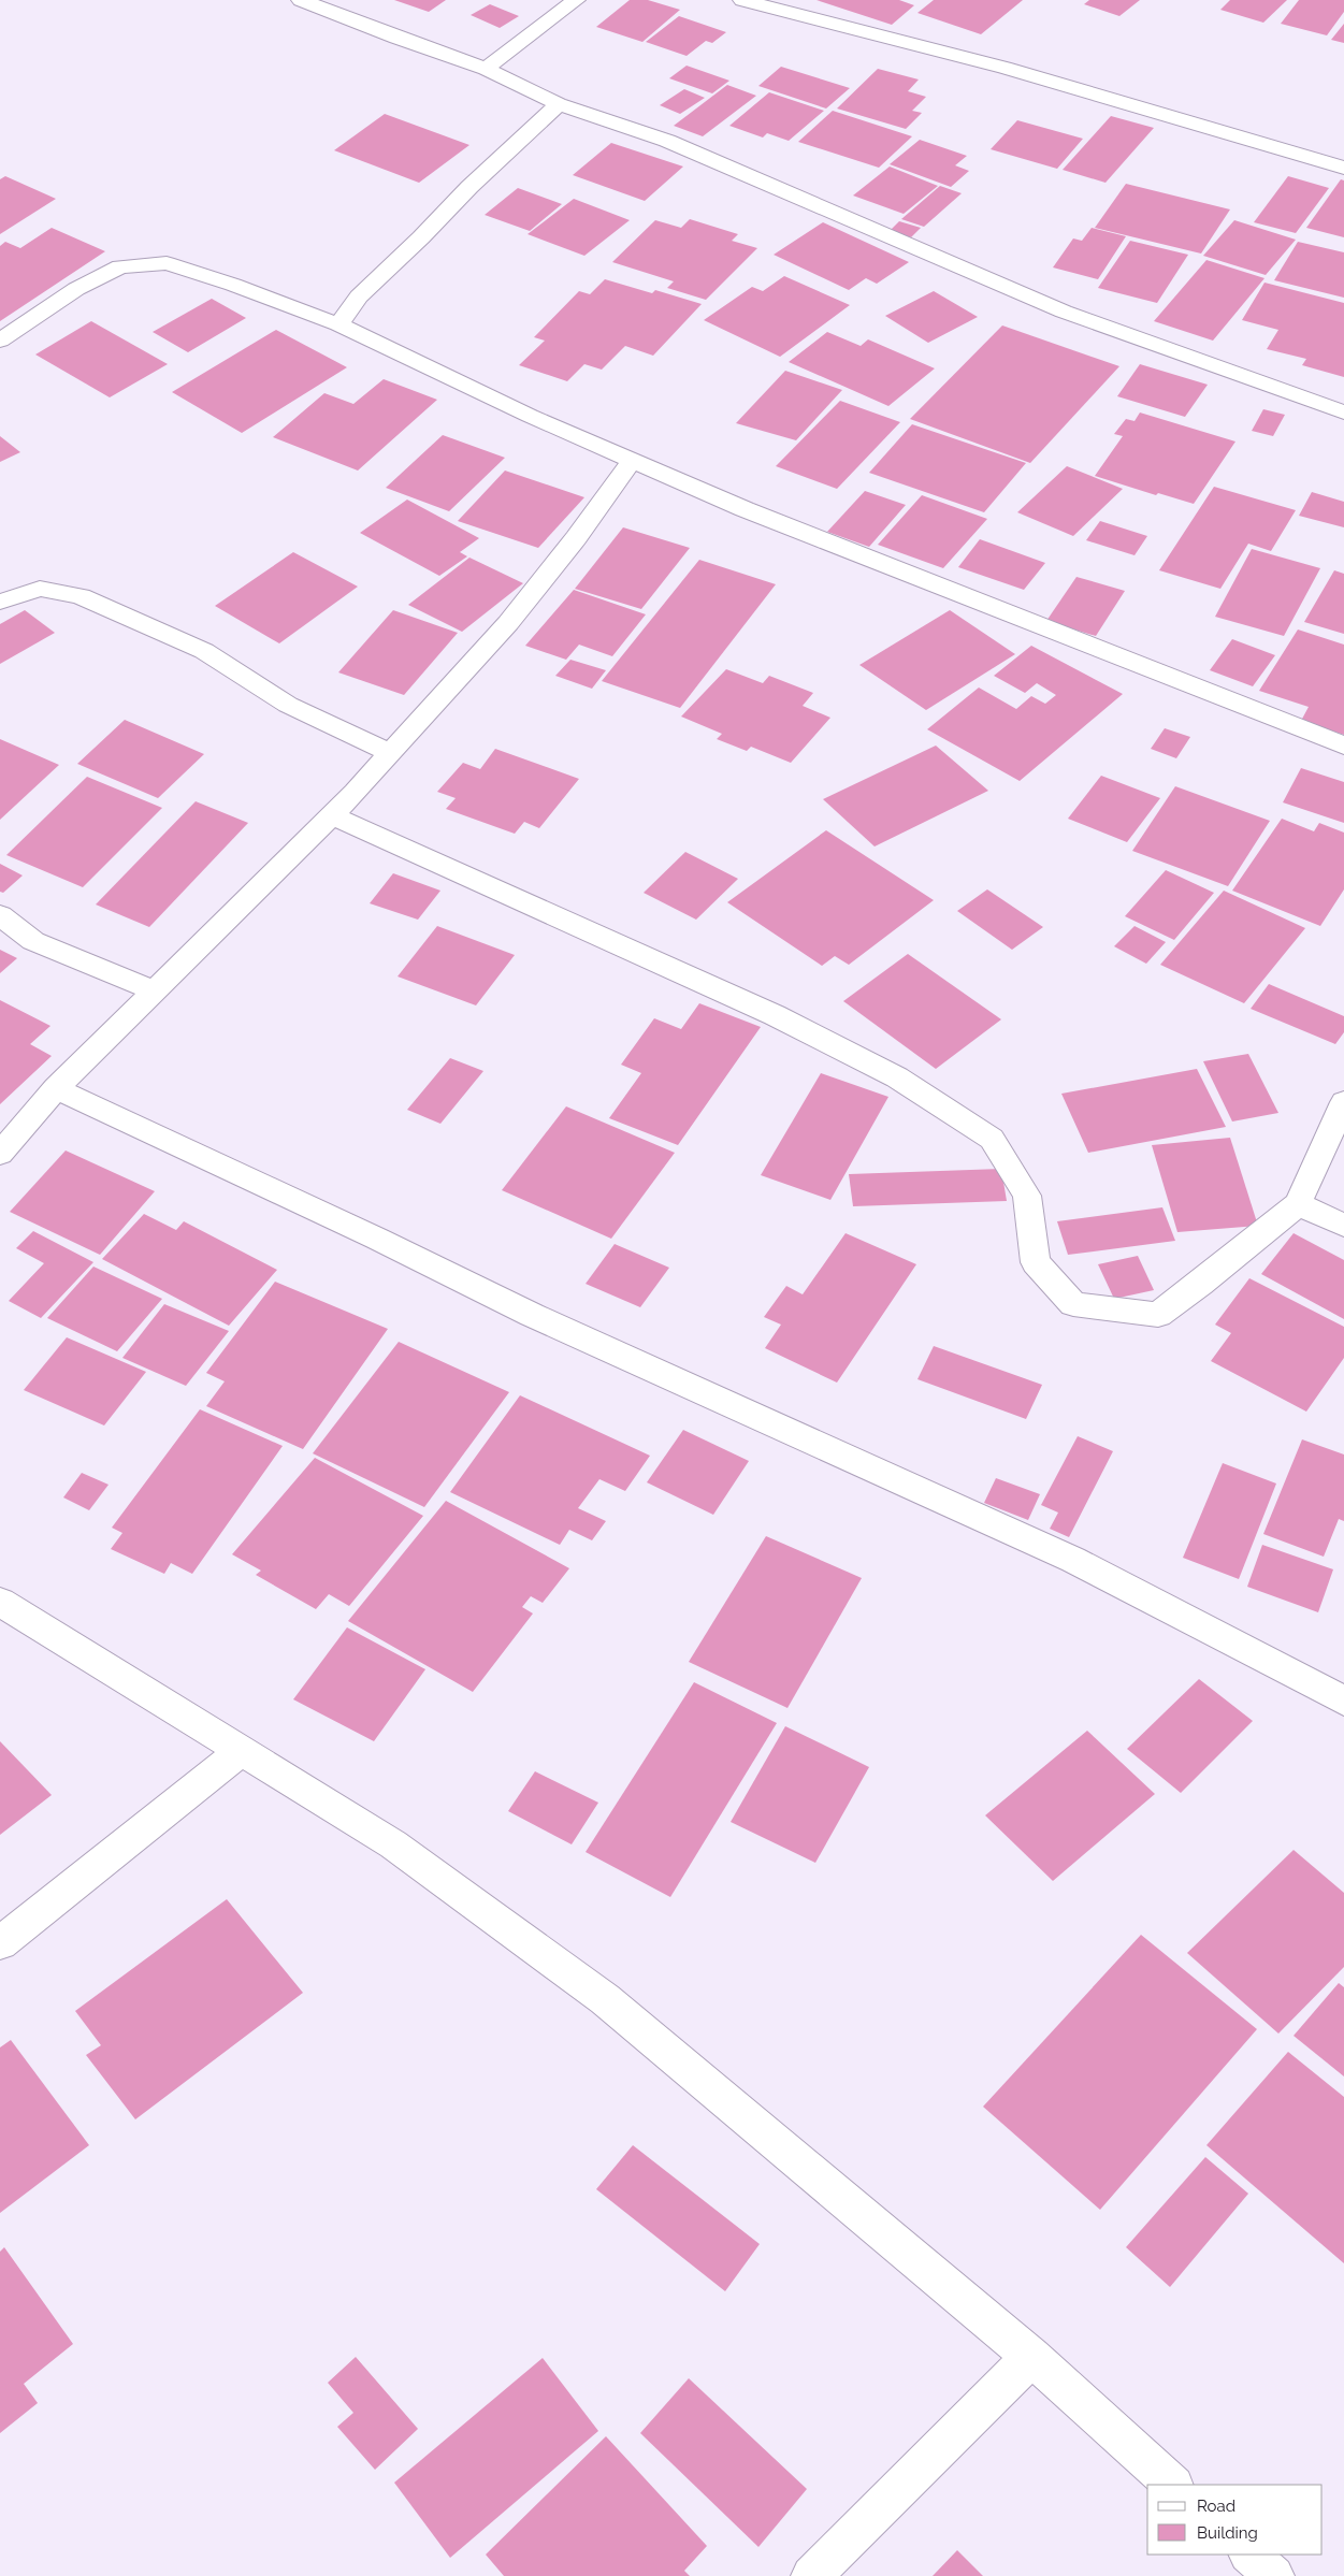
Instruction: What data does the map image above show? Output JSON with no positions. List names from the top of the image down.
{
  "legend": ["Road", "Building"]
}
